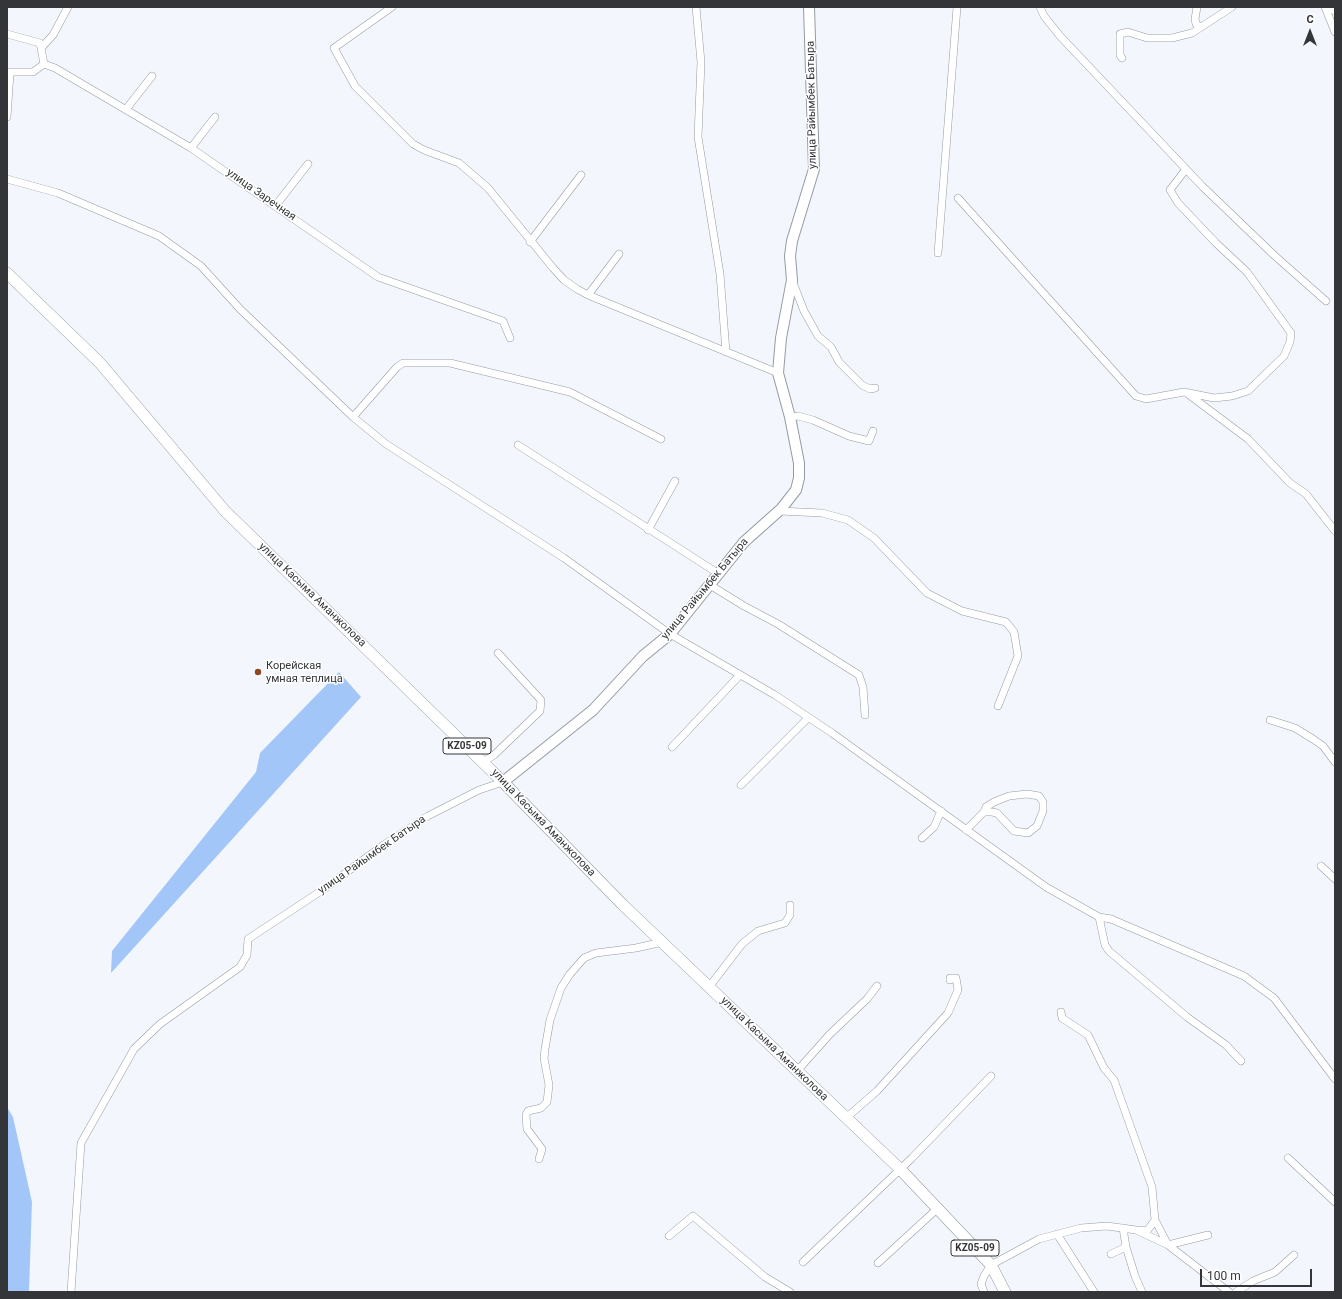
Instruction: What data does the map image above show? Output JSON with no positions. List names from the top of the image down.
{
  "streets": {
    "main road": ["улица Касыма Аманжолова", "KZ05-09"],
    "street": ["улица Райымбек Батыра", "улица Заречная"]
  },
  "crossings": [
    ["улица Райымбек Батыра", "улица Касыма Аманжолова"],
    ["улица Касыма Аманжолова", "KZ05-09"]
  ],
  "places": ["Корейская умная теплица"],
  "scale_bar": "100 m",
  "north": "top"
}
